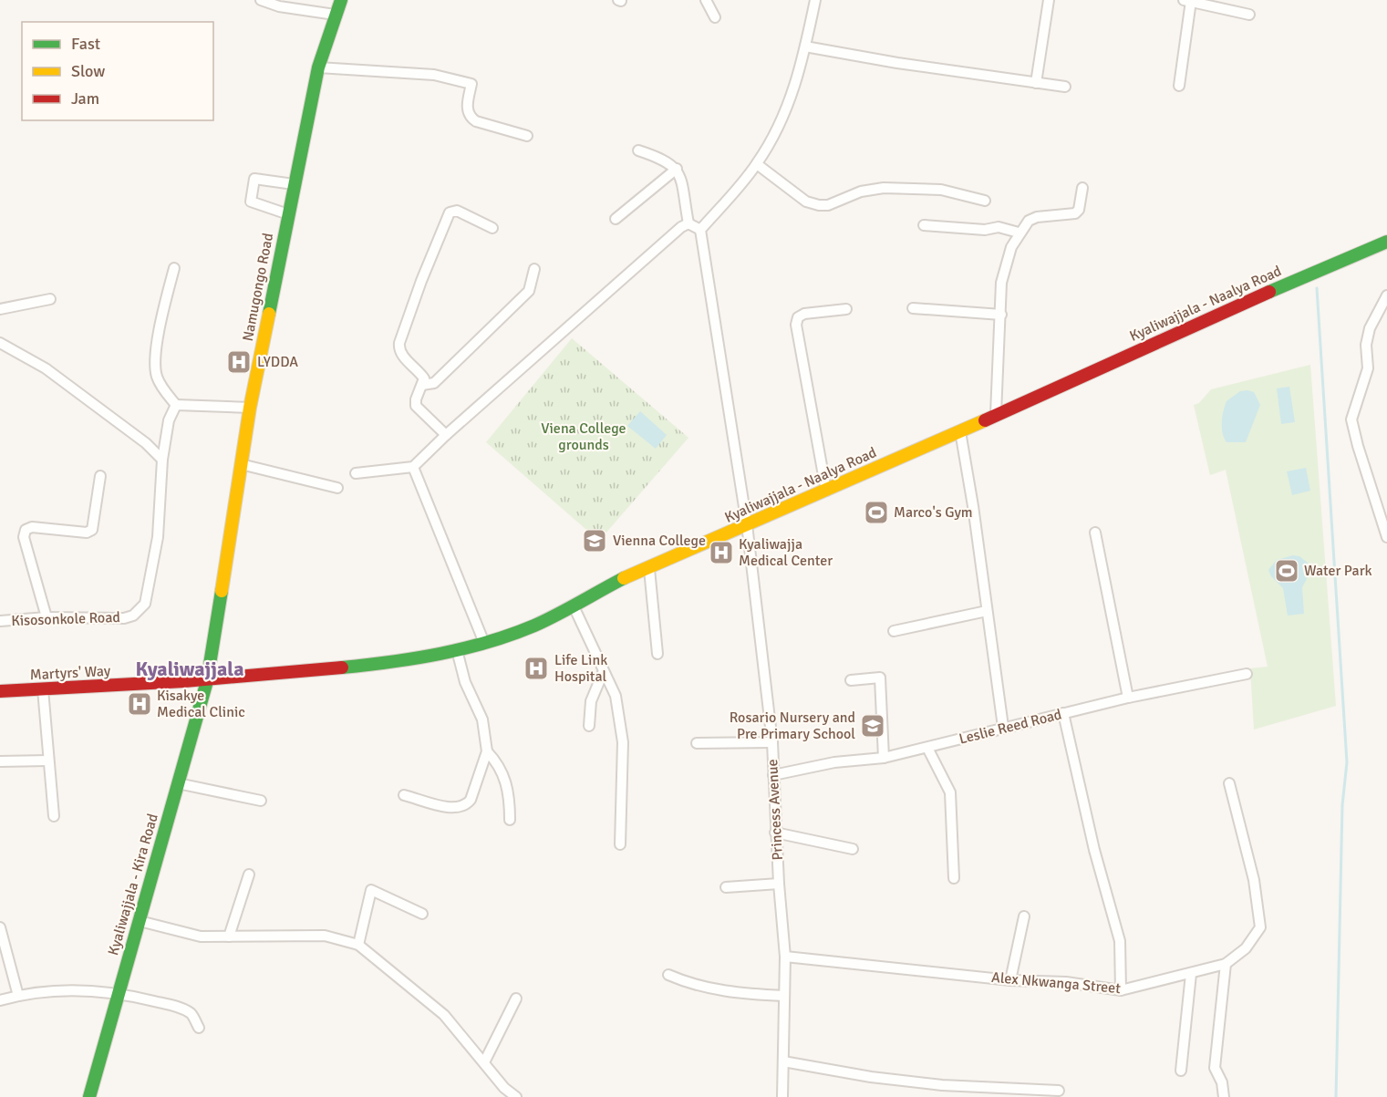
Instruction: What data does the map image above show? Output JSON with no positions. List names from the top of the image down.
{
  "streets": {
    "main road": [
      "Namugongo Road",
      "Kyaliwajjala - Naalya Road",
      "Martyrs' Way",
      "Kyaliwajjala - Kira Road"
    ],
    "street": [
      "Kisosonkole Road",
      "Leslie Reed Road",
      "Princess Avenue",
      "Alex Nkwanga Street"
    ]
  },
  "crossings": [
    ["Namugongo Road", "Kyaliwajjala - Naalya Road"],
    ["Namugongo Road", "Martyrs' Way"],
    ["Namugongo Road", "Kyaliwajjala - Kira Road"],
    ["Kyaliwajjala - Naalya Road", "Martyrs' Way"],
    ["Kyaliwajjala - Naalya Road", "Princess Avenue"],
    ["Kyaliwajjala - Naalya Road", "Kyaliwajjala - Kira Road"],
    ["Martyrs' Way", "Kyaliwajjala - Kira Road"],
    ["Leslie Reed Road", "Princess Avenue"],
    ["Princess Avenue", "Alex Nkwanga Street"]
  ],
  "districts": ["Kyaliwajjala"],
  "parks": ["Viena College grounds"],
  "places": {
    "hospital": [
      "LYDDA",
      "Kyaliwajja Medical Center",
      "Life Link Hospital",
      "Kisakye Medical Clinic"
    ],
    "sports": ["Marco's Gym", "Water Park"],
    "school or university": ["Vienna College", "Rosario Nursery and Pre Primary School"]
  },
  "legend": ["Fast", "Slow", "Jam"]
}
